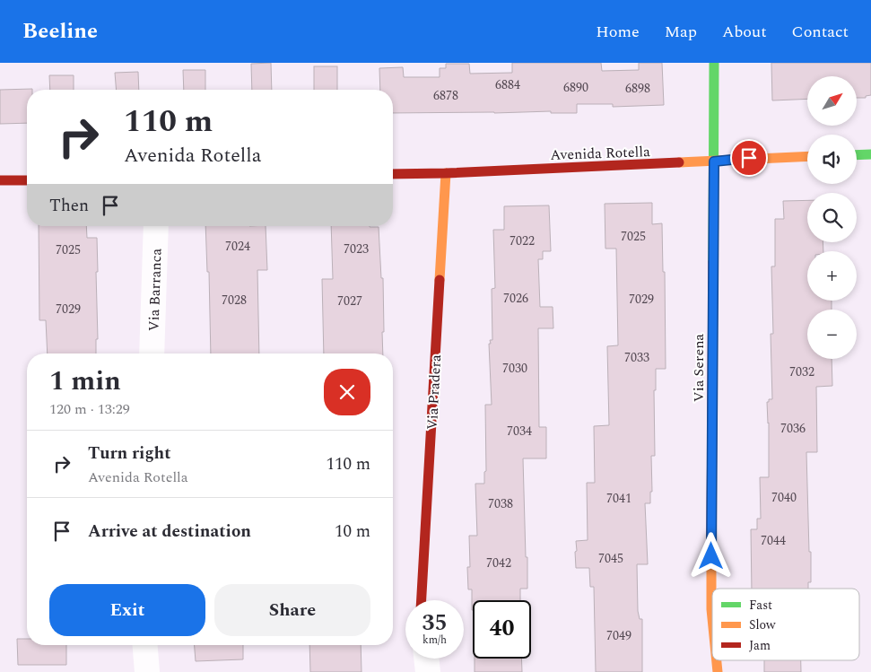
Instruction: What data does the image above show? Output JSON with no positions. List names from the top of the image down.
{
  "streets": {
    "street": [
      "Avenida Rotella",
      "Via Barranca",
      "Via Serena",
      "Via Pradera"
    ]
  },
  "crossings": [
    ["Avenida Rotella", "Via Serena"],
    ["Avenida Rotella", "Via Pradera"]
  ],
  "house_numbers": [
    "6884",
    "6890",
    "6898",
    "6878",
    "7025",
    "7022",
    "7024",
    "7023",
    "7025",
    "7026",
    "7029",
    "7028",
    "7027",
    "7029",
    "7033",
    "7030",
    "7032",
    "7036",
    "7034",
    "7040",
    "7041",
    "7038",
    "7044",
    "7045",
    "7042",
    "7049"
  ],
  "legend": ["Fast", "Slow", "Jam"],
  "north": "top right",
  "page": {
    "header": "Beeline",
    "nav": [
      "Home",
      "Map",
      "About",
      "Contact"
    ],
    "map_buttons": ["+", "−"],
    "turn": ["110 m", "Avenida Rotella"],
    "then": "Then",
    "heading": ["1 min", "120 m · 13:29"],
    "list": [
      {
        "name": "Turn right",
        "note": "Avenida Rotella",
        "value": "110 m"
      },
      {
        "name": "Arrive at destination",
        "value": "10 m"
      }
    ],
    "buttons": ["Exit", "Share"],
    "speed": "35 km/h",
    "limit": "40"
  }
}
